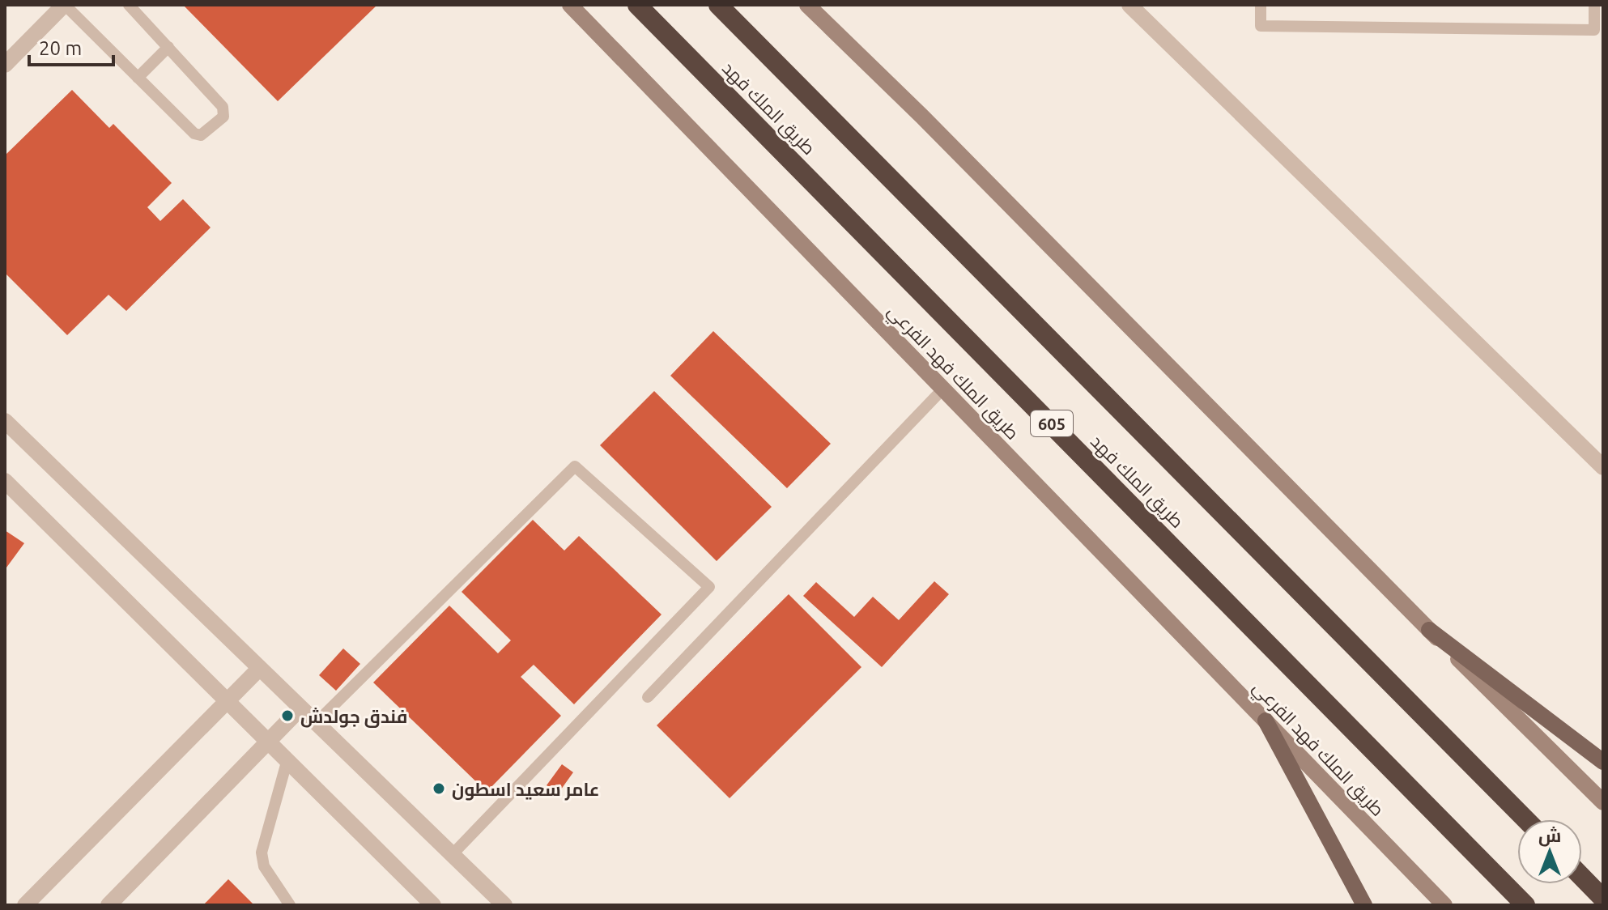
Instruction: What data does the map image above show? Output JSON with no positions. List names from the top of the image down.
{
  "streets": {
    "highway": ["طريق الملك فهد", "605"],
    "main road": ["طريق الملك فهد الفرعي"]
  },
  "places": ["فندق جولدش", "عامر سعيد اسطون"],
  "scale_bar": "20 m",
  "north": "top"
}
